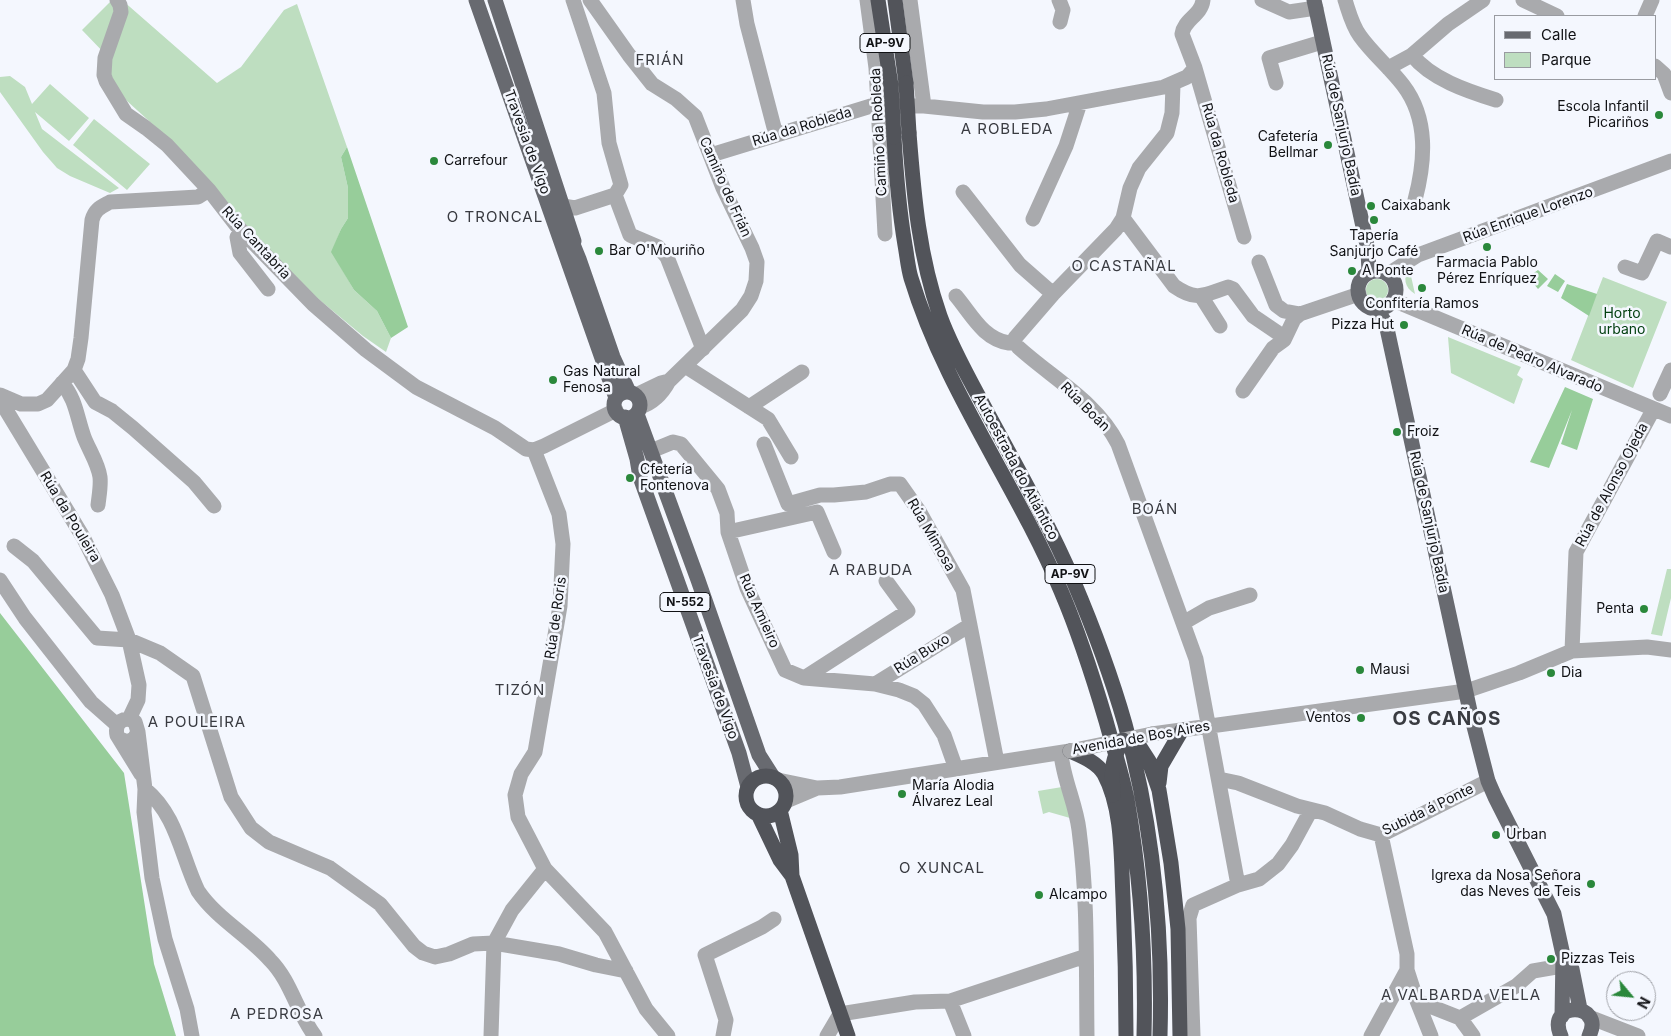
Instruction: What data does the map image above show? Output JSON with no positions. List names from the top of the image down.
{
  "streets": {
    "highway": ["AP-9V", "Autoestrada do Atlántico", "N-552"],
    "main road": ["Rúa de Sanjurjo Badía", "Travesía de Vigo"],
    "street": [
      "Rúa da Robleda",
      "Camiño da Robleda",
      "Camiño de Frián",
      "Rúa Enrique Lorenzo",
      "Rúa Cantabria",
      "Rúa de Pedro Alvarado",
      "Rúa Boán",
      "Rúa de Alonso Ojeda",
      "Rúa da Pouleira",
      "Rúa Mimosa",
      "Rúa Amieiro",
      "Rúa de Roris",
      "Rúa Buxo",
      "Avenida de Bos Aires",
      "Subida á Ponte"
    ]
  },
  "crossings": [
    ["Rúa de Sanjurjo Badía", "Rúa Enrique Lorenzo"],
    ["Rúa de Sanjurjo Badía", "Rúa de Pedro Alvarado"],
    ["Rúa de Sanjurjo Badía", "Avenida de Bos Aires"],
    ["Rúa de Sanjurjo Badía", "Subida á Ponte"],
    ["Rúa da Robleda", "Camiño da Robleda"],
    ["Rúa da Robleda", "Camiño de Frián"],
    ["Travesía de Vigo", "Camiño de Frián"],
    ["Travesía de Vigo", "N-552"],
    ["Travesía de Vigo", "Rúa Amieiro"],
    ["Travesía de Vigo", "Avenida de Bos Aires"],
    ["Rúa Enrique Lorenzo", "Rúa de Pedro Alvarado"],
    ["Rúa Cantabria", "Rúa de Roris"],
    ["Rúa de Pedro Alvarado", "Rúa de Alonso Ojeda"],
    ["Rúa Boán", "Avenida de Bos Aires"],
    ["Rúa Boán", "Subida á Ponte"],
    ["Rúa de Alonso Ojeda", "Avenida de Bos Aires"],
    ["Rúa Mimosa", "Rúa Buxo"],
    ["Rúa Mimosa", "Avenida de Bos Aires"],
    ["N-552", "Avenida de Bos Aires"],
    ["Rúa Amieiro", "Rúa Buxo"],
    ["Rúa Amieiro", "Avenida de Bos Aires"]
  ],
  "districts": [
    "FRIÁN",
    "A ROBLEDA",
    "O TRONCAL",
    "O CASTAÑAL",
    "BOÁN",
    "A RABUDA",
    "TIZÓN",
    "OS CAÑOS",
    "A POULEIRA",
    "O XUNCAL",
    "A VALBARDA VELLA",
    "A PEDROSA"
  ],
  "parks": ["Horto urbano"],
  "places": [
    "Escola Infantil Picariños",
    "Cafetería Bellmar",
    "Carrefour",
    "Caixabank",
    "Tapería Sanjurjo Café",
    "Farmacia Pablo Pérez Enríquez",
    "Bar O'Mouriño",
    "A Ponte",
    "Confitería Ramos",
    "Pizza Hut",
    "Gas Natural Fenosa",
    "Froiz",
    "Cfetería Fontenova",
    "Penta",
    "Mausi",
    "Dia",
    "Ventos",
    "María Alodia Álvarez Leal",
    "Urban",
    "Igrexa da Nosa Señora das Neves de Teis",
    "Alcampo",
    "Pizzas Teis"
  ],
  "legend": ["Calle", "Parque"],
  "north": "bottom right"
}
